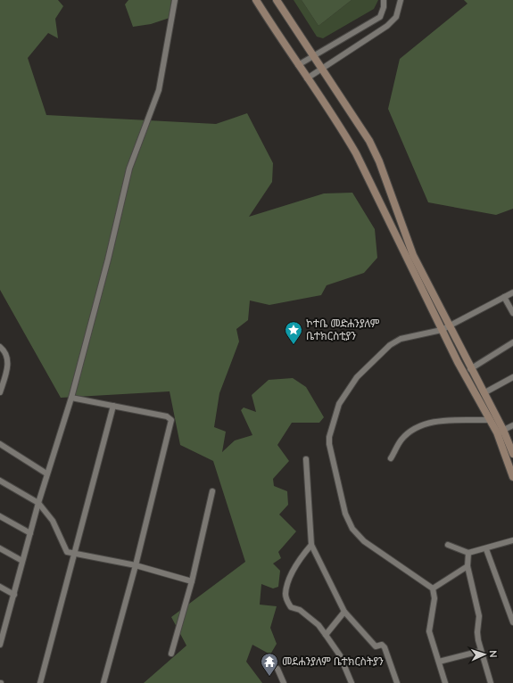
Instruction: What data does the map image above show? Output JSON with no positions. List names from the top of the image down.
{
  "places": {
    "place": ["ኮተቤ መድሐንያለም ቤተክርስቲያን"],
    "temple": ["መደሐንያለም ቤተክርስትያን"]
  },
  "north": "right"
}
